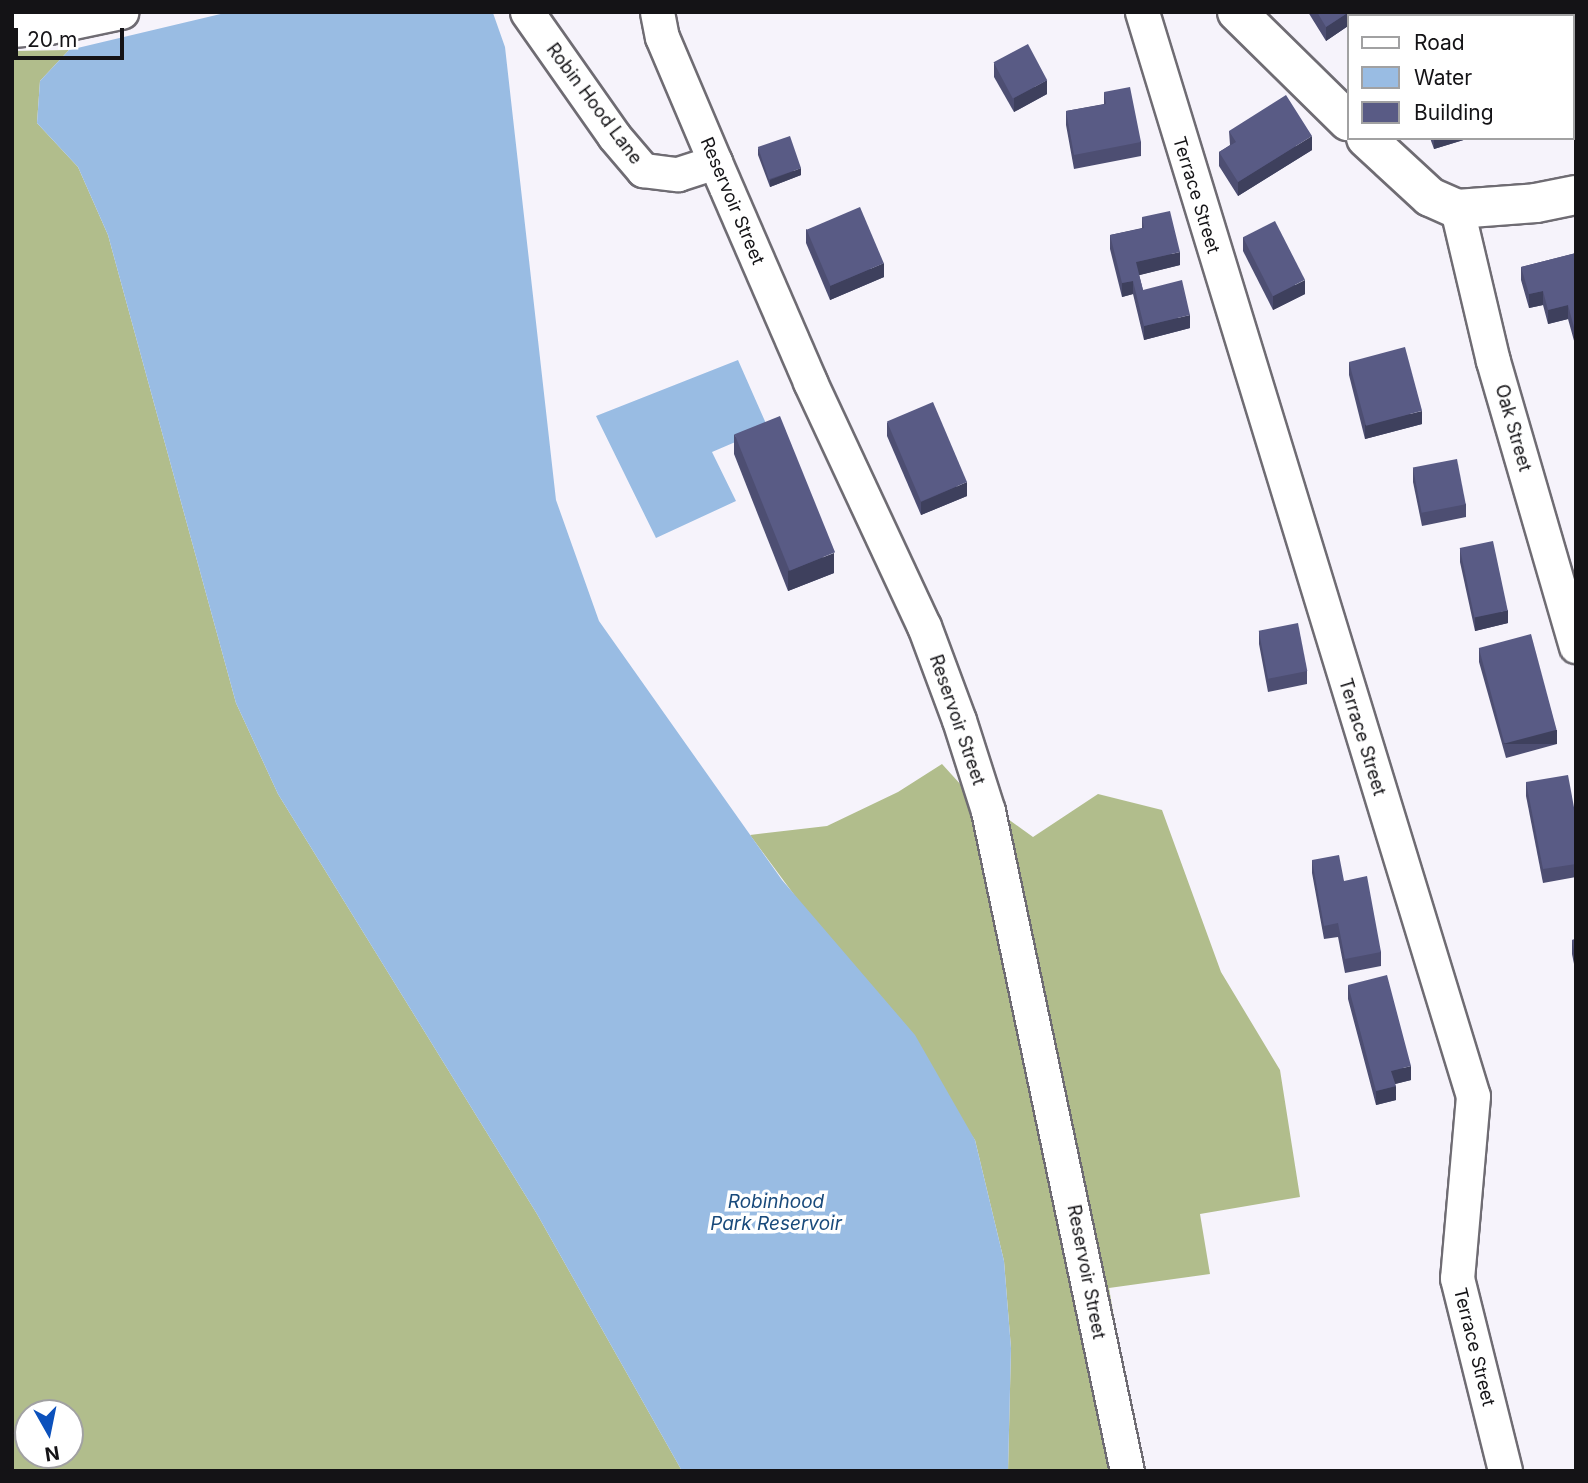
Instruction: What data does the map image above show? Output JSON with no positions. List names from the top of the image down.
{
  "streets": {
    "street": [
      "Robin Hood Lane",
      "Terrace Street",
      "Reservoir Street",
      "Oak Street"
    ]
  },
  "crossings": [
    ["Robin Hood Lane", "Reservoir Street"]
  ],
  "water": ["Robinhood Park Reservoir"],
  "legend": ["Road", "Water", "Building"],
  "scale_bar": "20 m",
  "north": "bottom"
}
